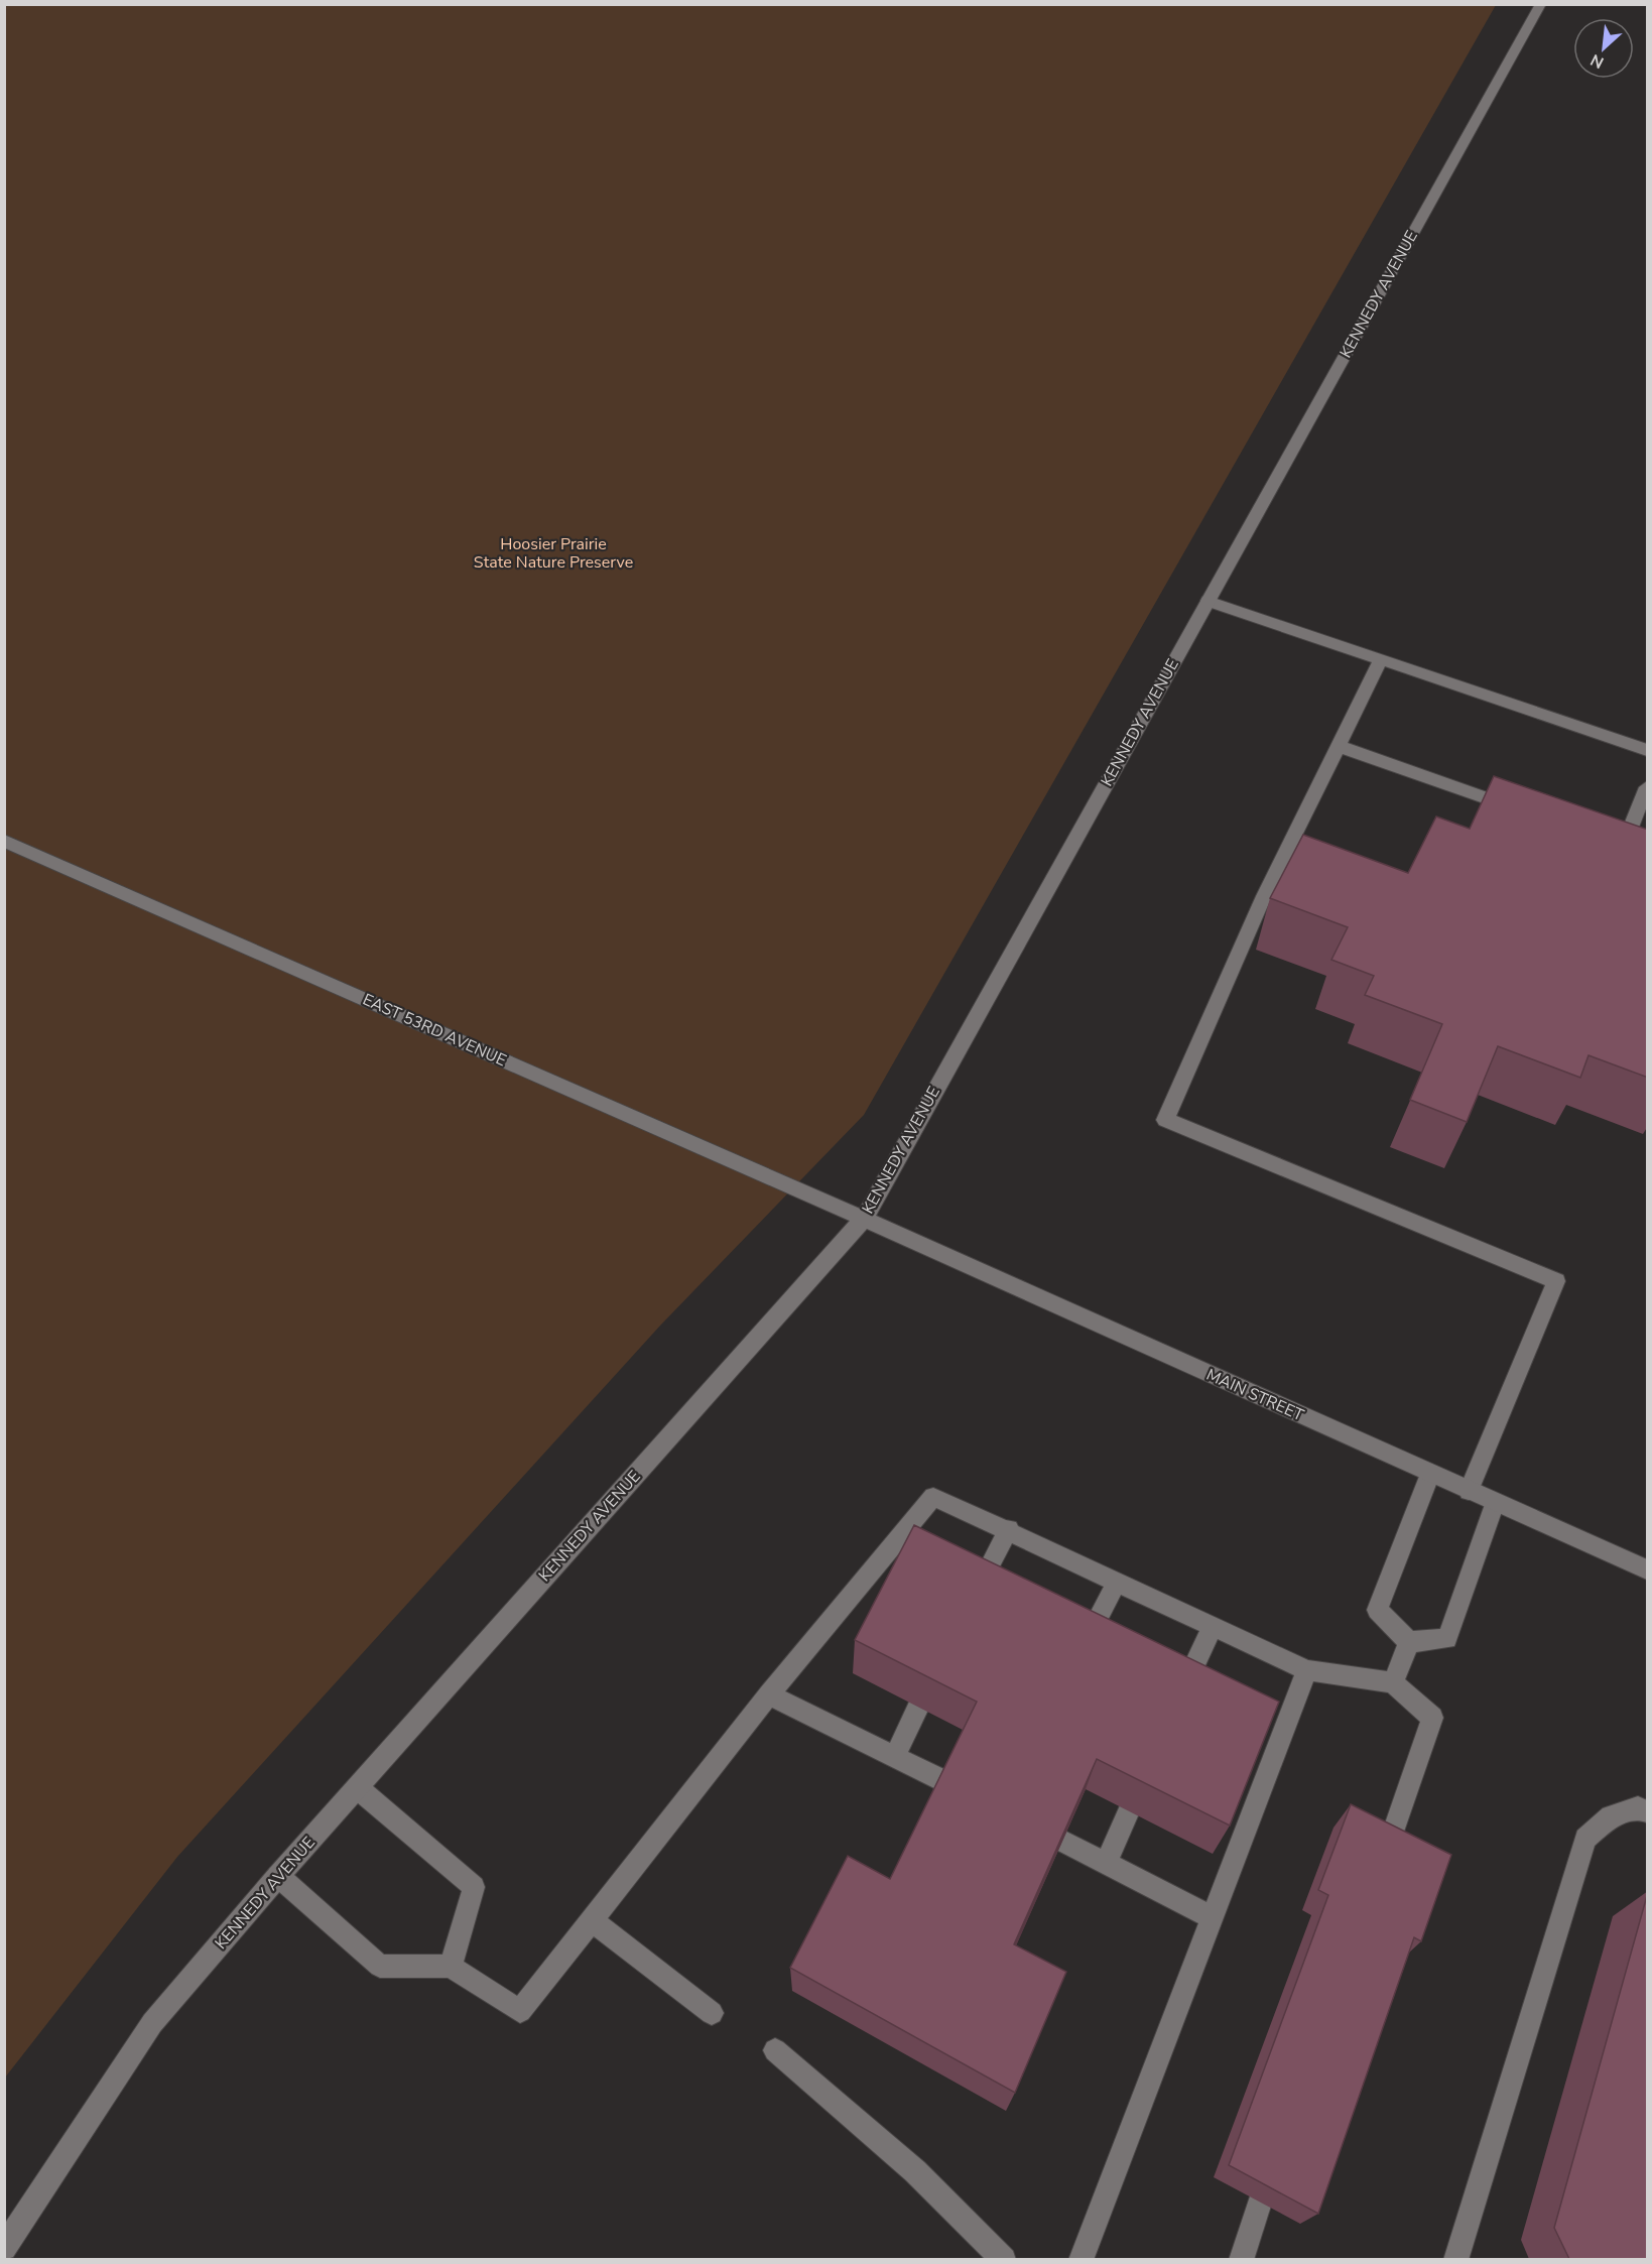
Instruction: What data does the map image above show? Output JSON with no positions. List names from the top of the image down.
{
  "streets": {
    "street": ["KENNEDY AVENUE", "EAST 53RD AVENUE", "MAIN STREET"]
  },
  "crossings": [
    ["KENNEDY AVENUE", "EAST 53RD AVENUE"],
    ["KENNEDY AVENUE", "MAIN STREET"],
    ["EAST 53RD AVENUE", "MAIN STREET"]
  ],
  "parks": ["Hoosier Prairie State Nature Preserve"],
  "north": "bottom left"
}
